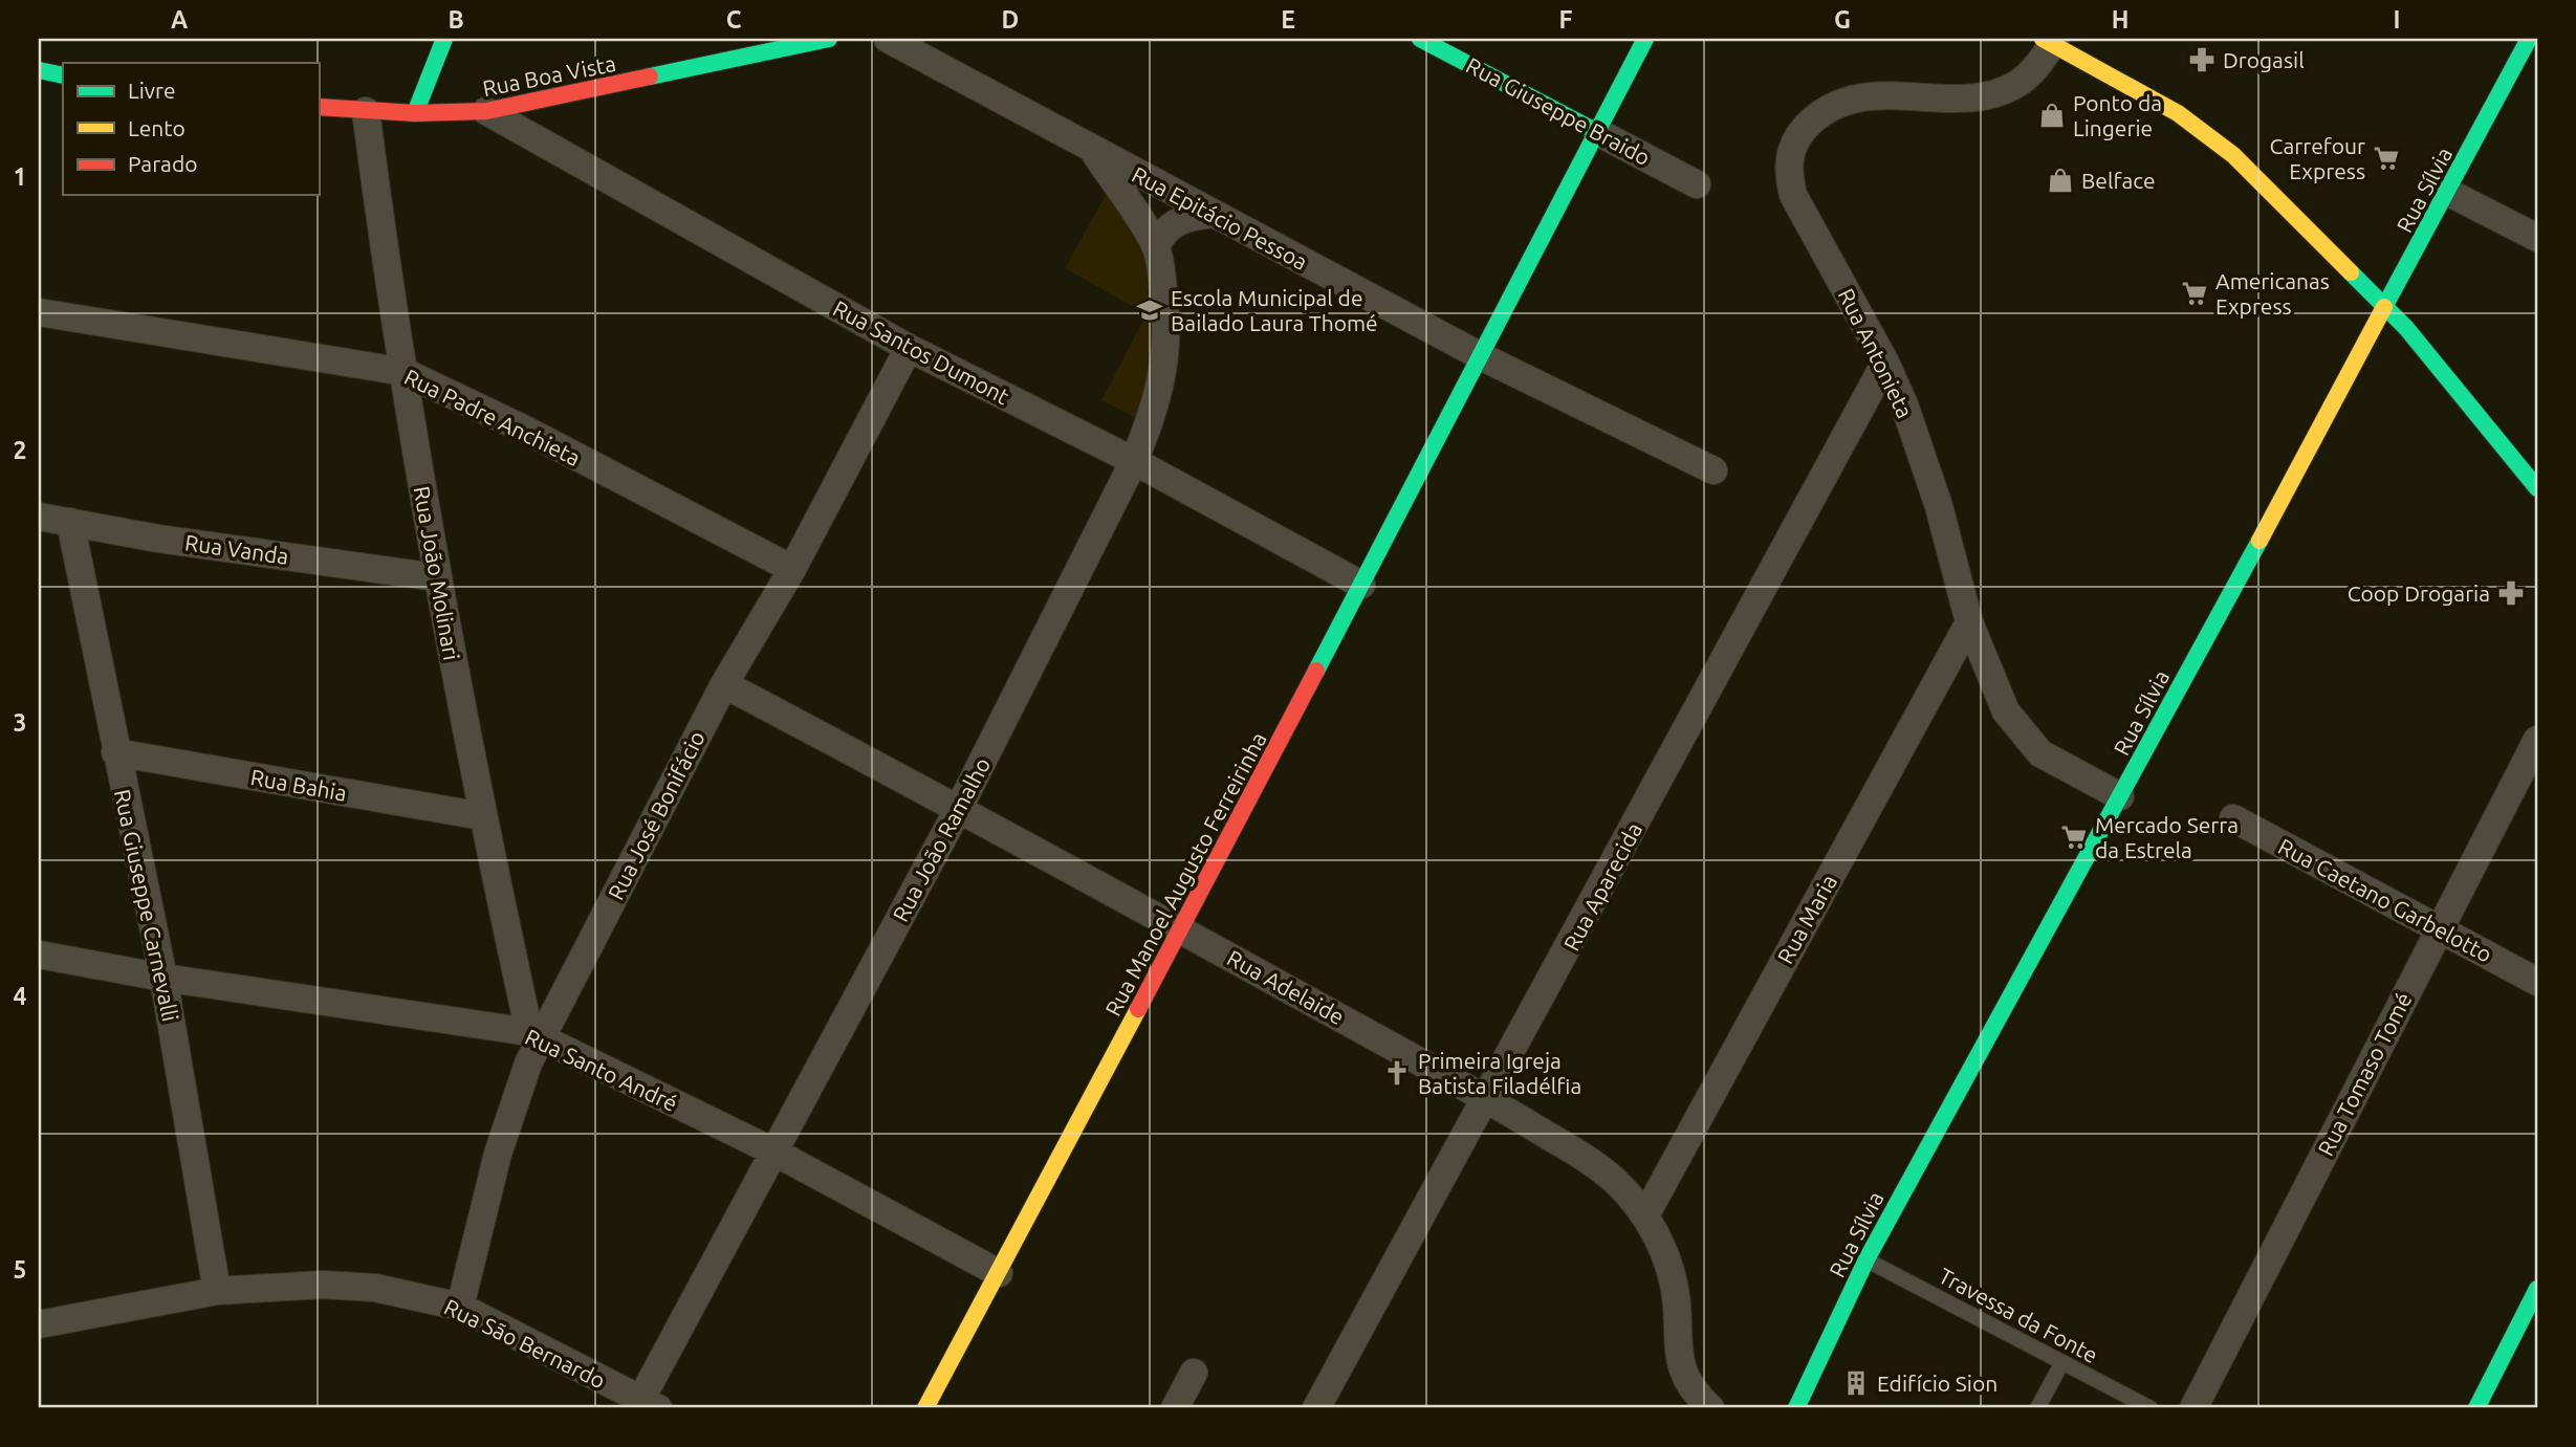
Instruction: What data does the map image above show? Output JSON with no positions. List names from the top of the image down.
{
  "streets": {
    "main road": [
      "Rua Boa Vista",
      "Rua Giuseppe Braido",
      "Rua Sílvia",
      "Rua Manoel Augusto Ferreirinha"
    ],
    "street": [
      "Rua Epitácio Pessoa",
      "Rua Santos Dumont",
      "Rua Antonieta",
      "Rua Padre Anchieta",
      "Rua Vanda",
      "Rua João Molinari",
      "Rua Bahia",
      "Rua José Bonifácio",
      "Rua João Ramalho",
      "Rua Aparecida",
      "Rua Caetano Garbelotto",
      "Rua Giuseppe Carnevalli",
      "Rua Maria",
      "Rua Adelaide",
      "Rua Santo André",
      "Rua Tomaso Tomé",
      "Rua São Bernardo"
    ],
    "lane": ["Travessa da Fonte"]
  },
  "crossings": [
    ["Rua Boa Vista", "Rua Santos Dumont"],
    ["Rua Boa Vista", "Rua João Molinari"],
    ["Rua Giuseppe Braido", "Rua Manoel Augusto Ferreirinha"],
    ["Rua Sílvia", "Rua Antonieta"],
    ["Rua Sílvia", "Travessa da Fonte"],
    ["Rua Epitácio Pessoa", "Rua João Ramalho"],
    ["Rua Epitácio Pessoa", "Rua Manoel Augusto Ferreirinha"],
    ["Rua Santos Dumont", "Rua José Bonifácio"],
    ["Rua Santos Dumont", "Rua João Ramalho"],
    ["Rua Santos Dumont", "Rua Manoel Augusto Ferreirinha"],
    ["Rua Antonieta", "Rua Aparecida"],
    ["Rua Antonieta", "Rua Maria"],
    ["Rua Padre Anchieta", "Rua João Molinari"],
    ["Rua Padre Anchieta", "Rua José Bonifácio"],
    ["Rua Vanda", "Rua João Molinari"],
    ["Rua Vanda", "Rua Giuseppe Carnevalli"],
    ["Rua João Molinari", "Rua Bahia"],
    ["Rua João Molinari", "Rua José Bonifácio"],
    ["Rua João Molinari", "Rua Santo André"],
    ["Rua Bahia", "Rua Giuseppe Carnevalli"],
    ["Rua José Bonifácio", "Rua Adelaide"],
    ["Rua José Bonifácio", "Rua Santo André"],
    ["Rua José Bonifácio", "Rua São Bernardo"],
    ["Rua João Ramalho", "Rua Adelaide"],
    ["Rua João Ramalho", "Rua Santo André"],
    ["Rua João Ramalho", "Rua São Bernardo"],
    ["Rua Manoel Augusto Ferreirinha", "Rua Adelaide"],
    ["Rua Manoel Augusto Ferreirinha", "Rua Santo André"],
    ["Rua Aparecida", "Rua Adelaide"],
    ["Rua Caetano Garbelotto", "Rua Tomaso Tomé"],
    ["Rua Giuseppe Carnevalli", "Rua Santo André"],
    ["Rua Giuseppe Carnevalli", "Rua São Bernardo"],
    ["Rua Maria", "Rua Adelaide"]
  ],
  "places": {
    "pharmacy": ["Drogasil", "Coop Drogaria"],
    "shop": ["Ponto da Lingerie", "Belface"],
    "supermarket": ["Carrefour Express", "Americanas Express", "Mercado Serra da Estrela"],
    "school or university": ["Escola Municipal de Bailado Laura Thomé"],
    "church": ["Primeira Igreja Batista Filadélfia"],
    "building": ["Edifício Sion"]
  },
  "legend": ["Livre", "Lento", "Parado"],
  "grid": {
    "columns": [
      "A",
      "B",
      "C",
      "D",
      "E",
      "F",
      "G",
      "H",
      "I"
    ],
    "rows": [
      "1",
      "2",
      "3",
      "4",
      "5"
    ]
  }
}
